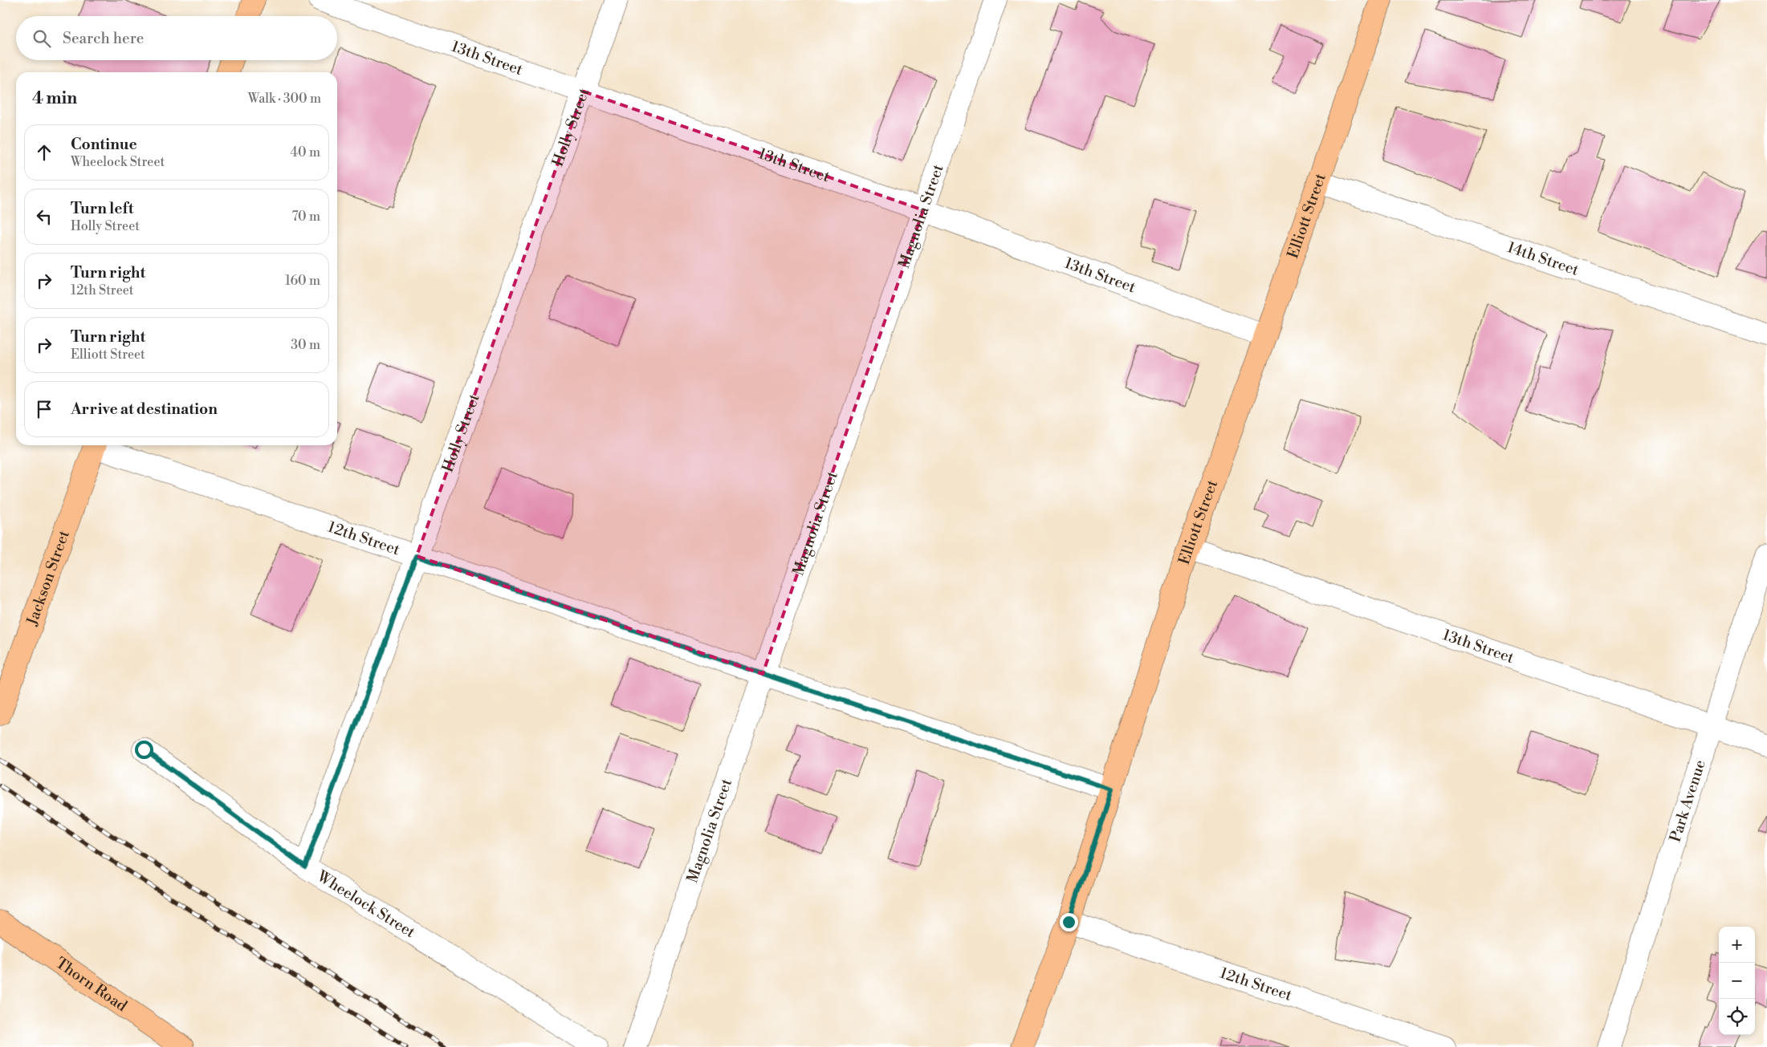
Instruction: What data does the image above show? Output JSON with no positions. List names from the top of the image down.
{
  "streets": {
    "main road": ["Elliott Street", "Jackson Street", "Thorn Road"],
    "street": [
      "13th Street",
      "Holly Street",
      "Magnolia Street",
      "14th Street",
      "12th Street",
      "Park Avenue",
      "Wheelock Street"
    ]
  },
  "crossings": [
    ["13th Street", "Holly Street"],
    ["13th Street", "Magnolia Street"],
    ["13th Street", "Elliott Street"],
    ["13th Street", "Park Avenue"],
    ["Holly Street", "12th Street"],
    ["Holly Street", "Wheelock Street"],
    ["Magnolia Street", "12th Street"],
    ["Elliott Street", "14th Street"],
    ["Elliott Street", "12th Street"]
  ],
  "page": {
    "search": "Search here",
    "heading": ["4 min", "Walk · 300 m"],
    "list": [
      ["Continue", "Wheelock Street", "40 m"],
      ["Turn left", "Holly Street", "70 m"],
      ["Turn right", "12th Street", "160 m"],
      ["Turn right", "Elliott Street", "30 m"],
      "Arrive at destination"
    ],
    "map_buttons": ["+", "−"]
  }
}
